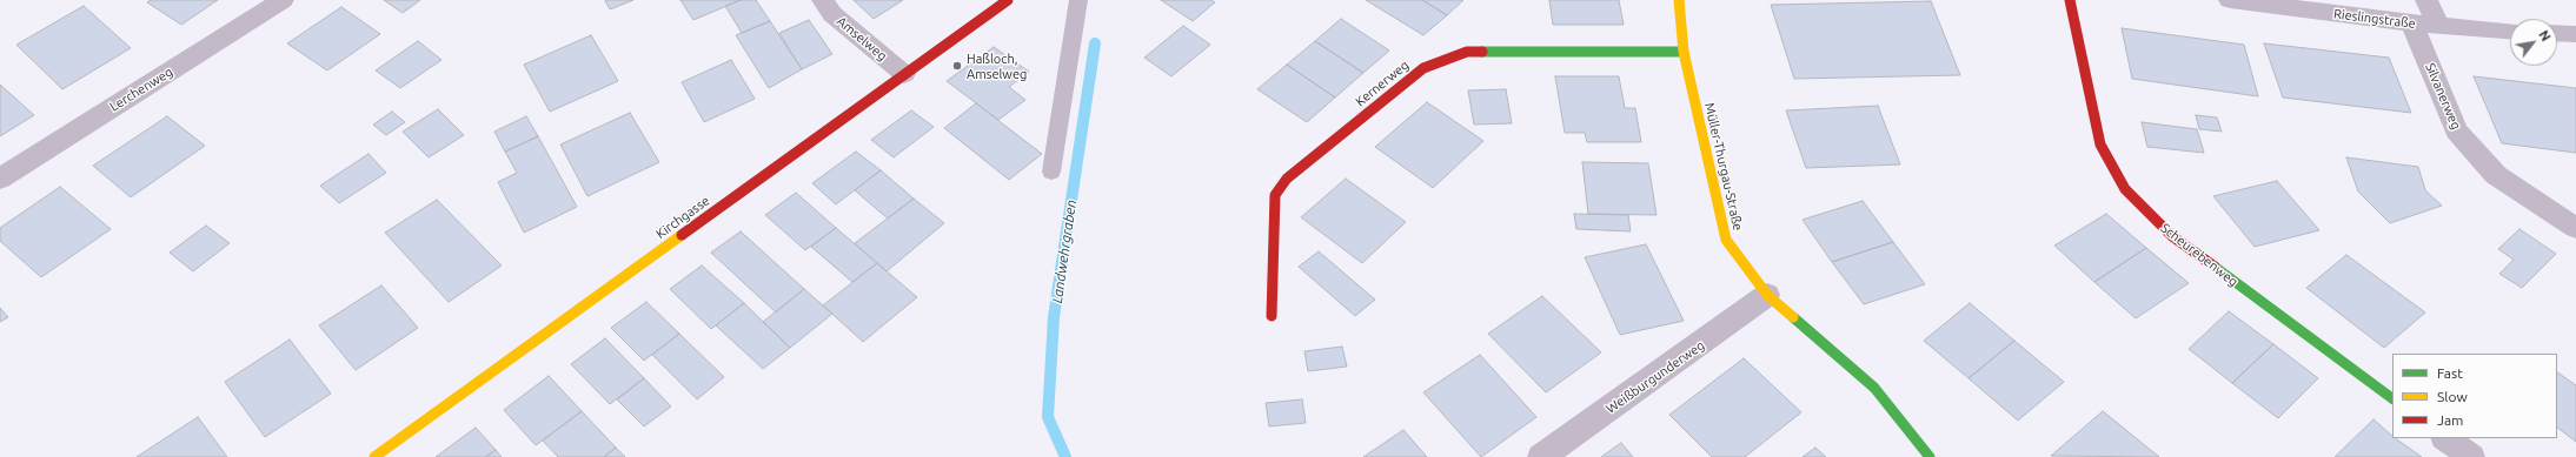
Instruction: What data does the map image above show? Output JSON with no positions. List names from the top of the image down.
{
  "streets": {
    "street": [
      "Rieslingstraße",
      "Amselweg",
      "Kernerweg",
      "Lerchenweg",
      "Silvanerweg",
      "Müller-Thurgau-Straße",
      "Kirchgasse",
      "Scheurebenweg",
      "Weißburgunderweg"
    ]
  },
  "crossings": [
    ["Rieslingstraße", "Silvanerweg"],
    ["Amselweg", "Kirchgasse"],
    ["Kernerweg", "Müller-Thurgau-Straße"],
    ["Müller-Thurgau-Straße", "Weißburgunderweg"]
  ],
  "water": ["Landwehrgraben"],
  "places": ["Haßloch, Amselweg"],
  "legend": ["Fast", "Slow", "Jam"],
  "north": "top right"
}
